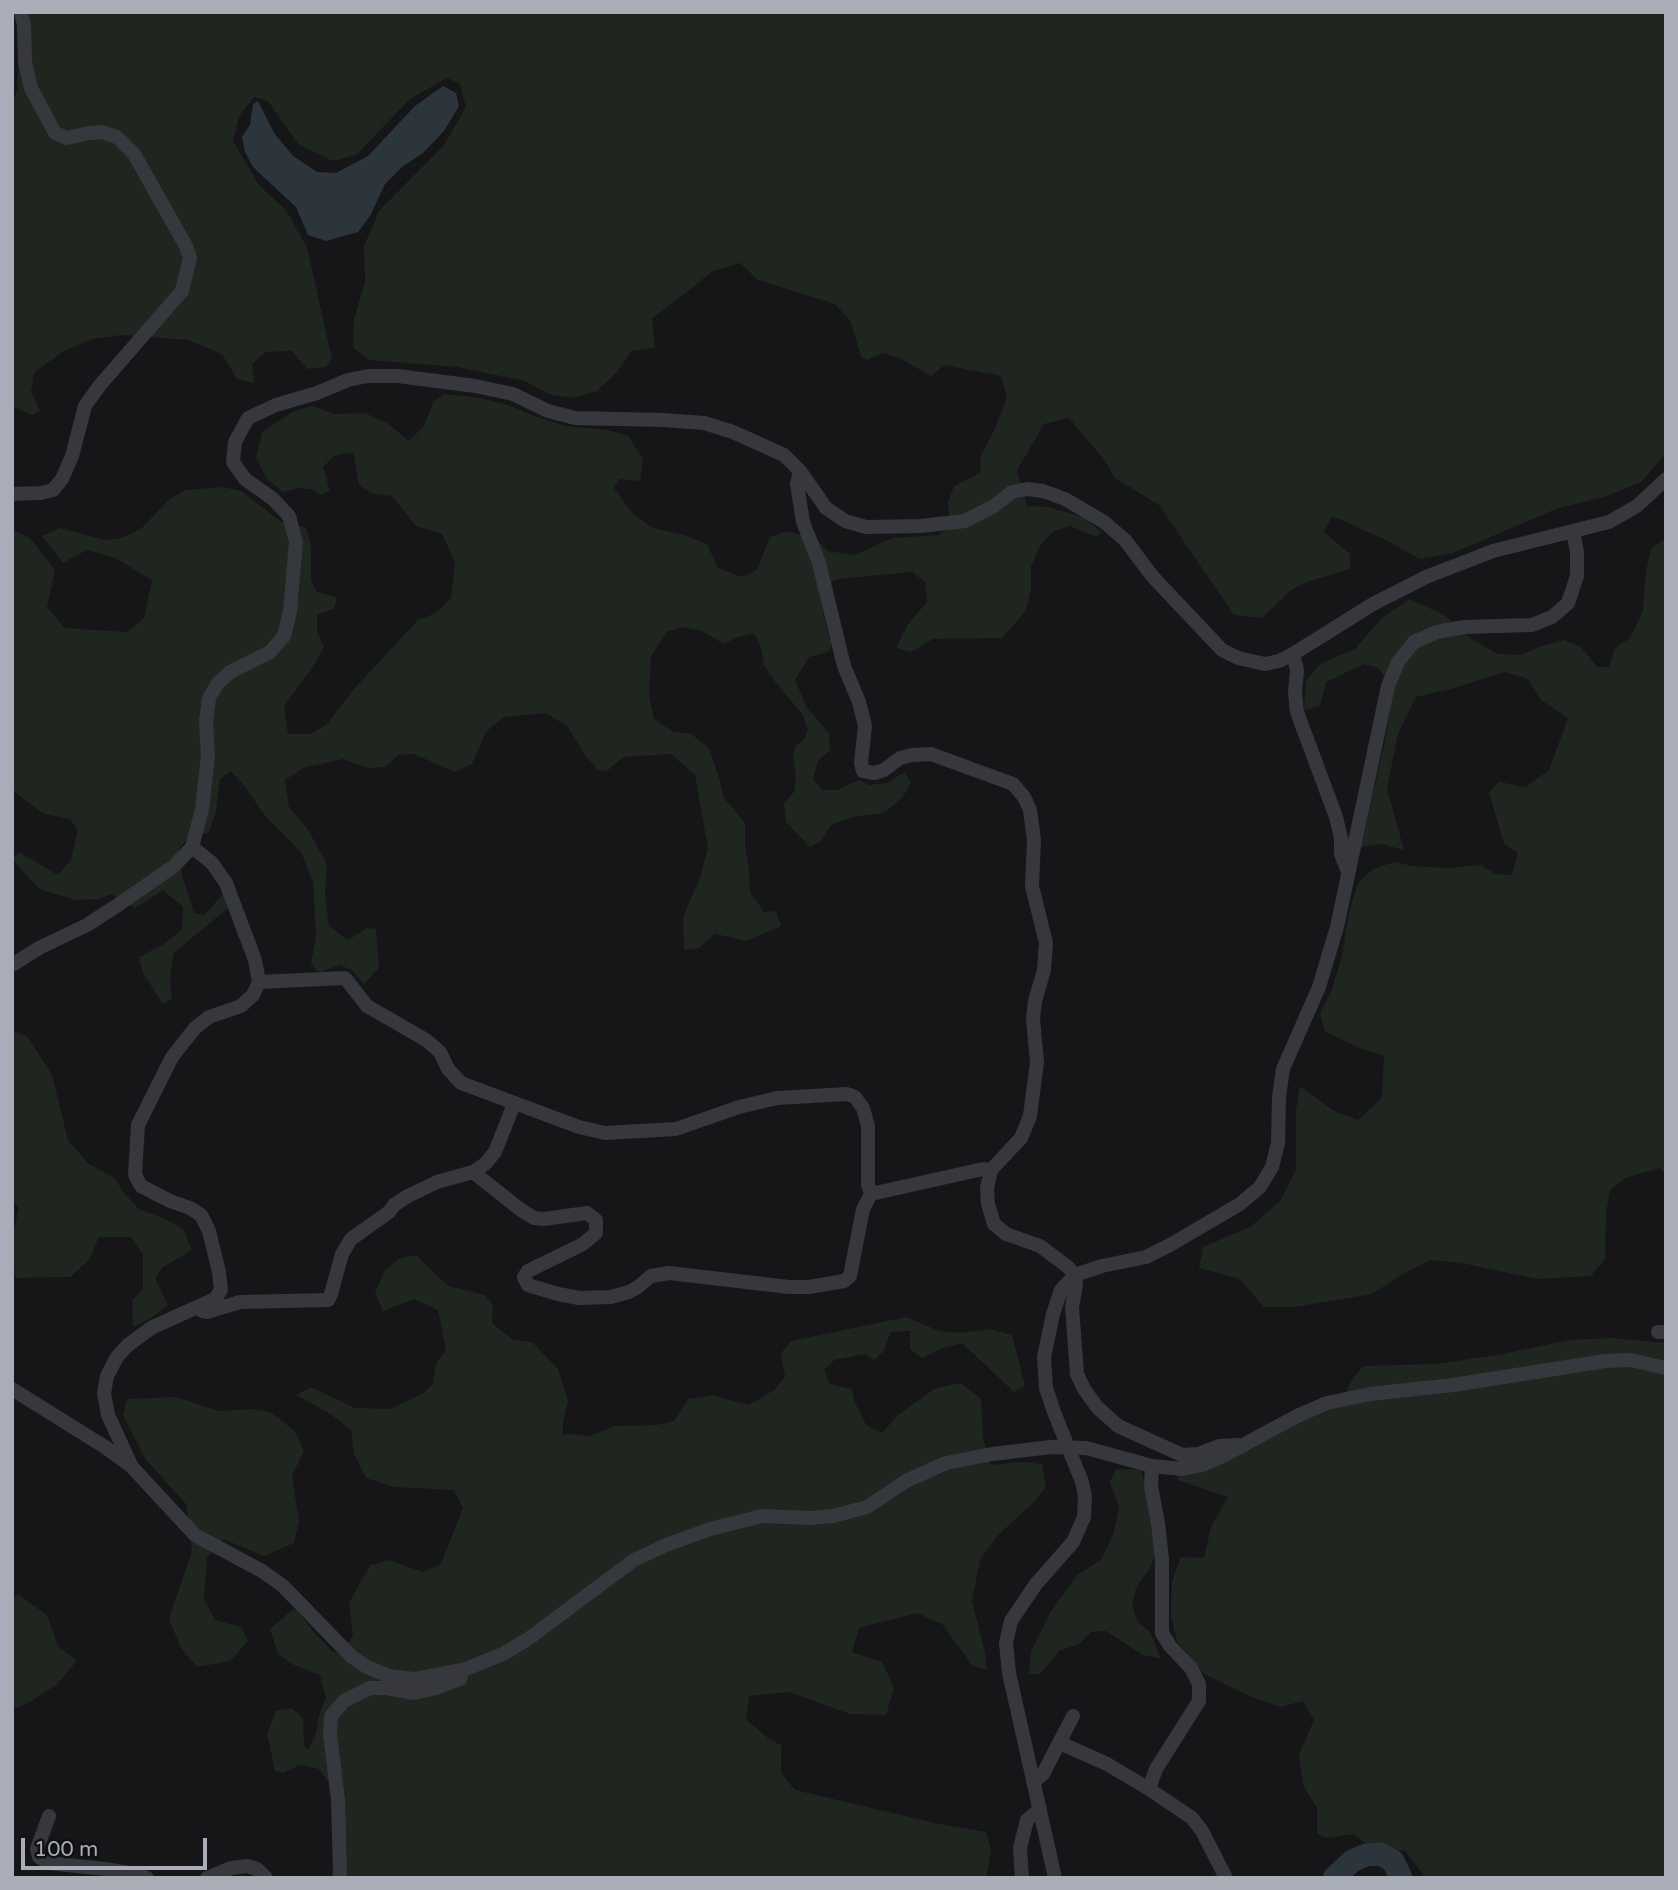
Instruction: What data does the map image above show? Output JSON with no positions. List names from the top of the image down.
{
  "scale_bar": "100 m"
}
